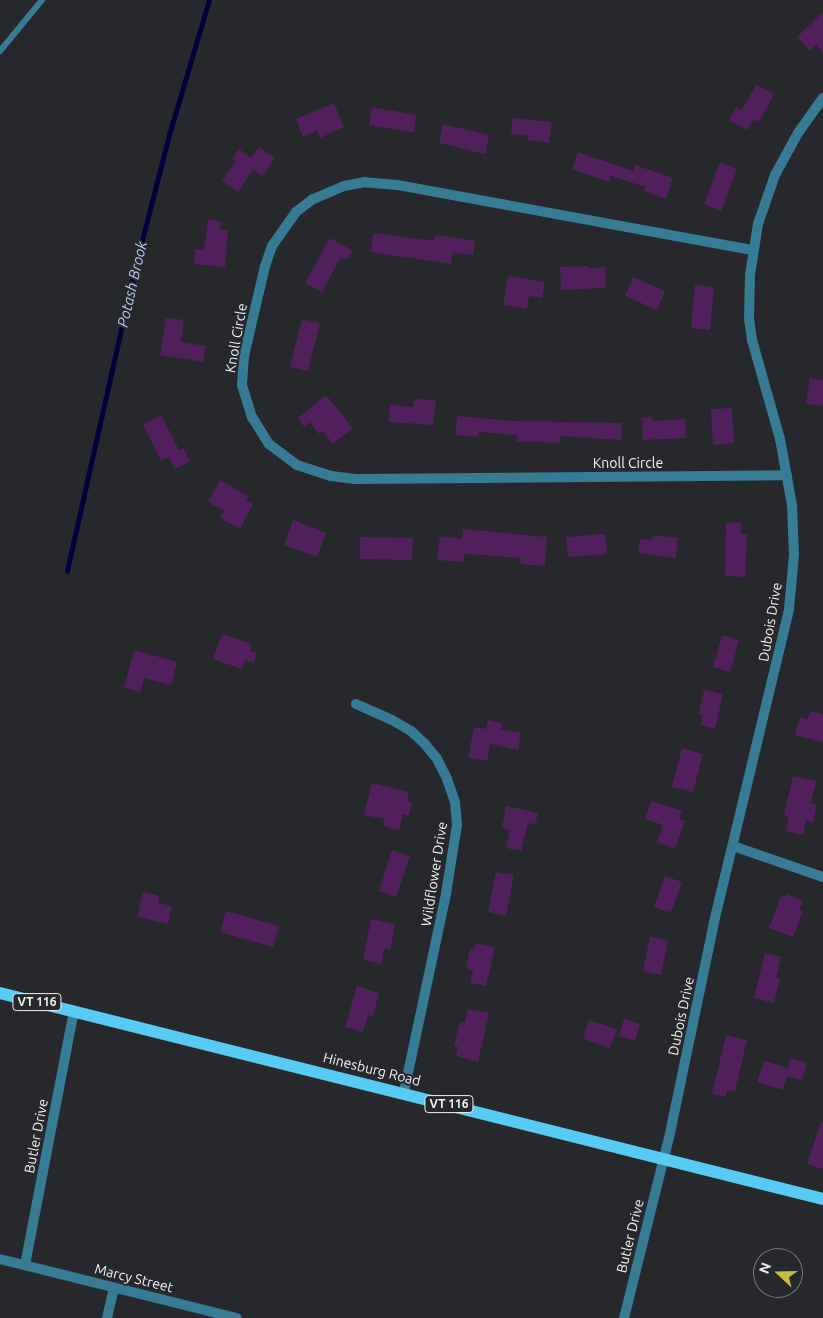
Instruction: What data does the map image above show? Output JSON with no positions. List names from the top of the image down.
{
  "streets": {
    "main road": ["VT 116", "Hinesburg Road"],
    "street": [
      "Knoll Circle",
      "Dubois Drive",
      "Wildflower Drive",
      "Butler Drive",
      "Marcy Street"
    ]
  },
  "crossings": [
    ["Knoll Circle", "Dubois Drive"],
    ["Dubois Drive", "Hinesburg Road"],
    ["Dubois Drive", "Butler Drive"],
    ["Wildflower Drive", "Hinesburg Road"],
    ["Hinesburg Road", "Butler Drive"],
    ["Butler Drive", "Marcy Street"]
  ],
  "water": ["Potash Brook"],
  "north": "left"
}
